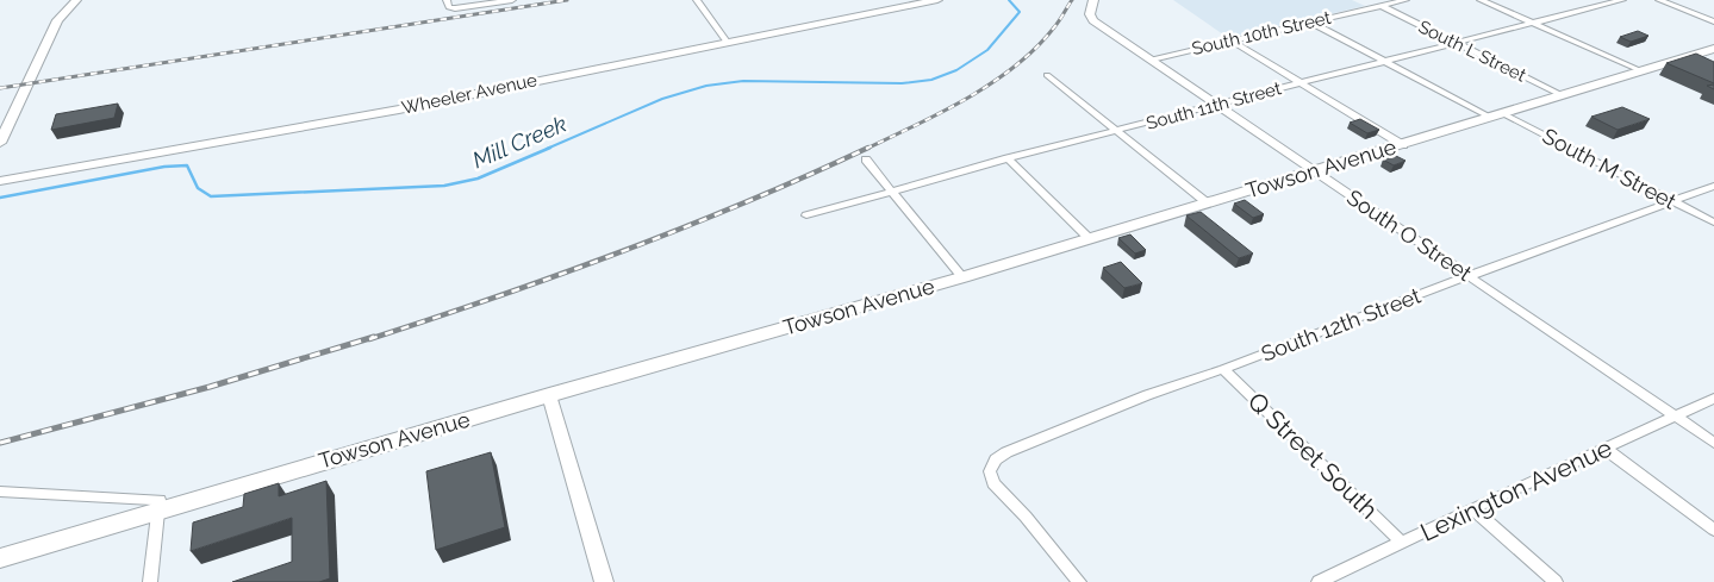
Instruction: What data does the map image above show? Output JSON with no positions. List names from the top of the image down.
{
  "streets": {
    "main road": ["Wheeler Avenue", "Towson Avenue"],
    "street": [
      "South 10th Street",
      "South L Street",
      "South 11th Street",
      "South M Street",
      "South O Street",
      "South 12th Street",
      "Q Street South",
      "Lexington Avenue"
    ]
  },
  "crossings": [
    ["South 10th Street", "South L Street"],
    ["South 10th Street", "South M Street"],
    ["South 10th Street", "South O Street"],
    ["South L Street", "South 11th Street"],
    ["South L Street", "Towson Avenue"],
    ["South 11th Street", "South M Street"],
    ["South 11th Street", "South O Street"],
    ["Towson Avenue", "South M Street"],
    ["Towson Avenue", "South O Street"],
    ["South M Street", "South 12th Street"],
    ["South O Street", "South 12th Street"],
    ["South O Street", "Lexington Avenue"],
    ["South 12th Street", "Q Street South"],
    ["Q Street South", "Lexington Avenue"]
  ],
  "water": ["Mill Creek"]
}
